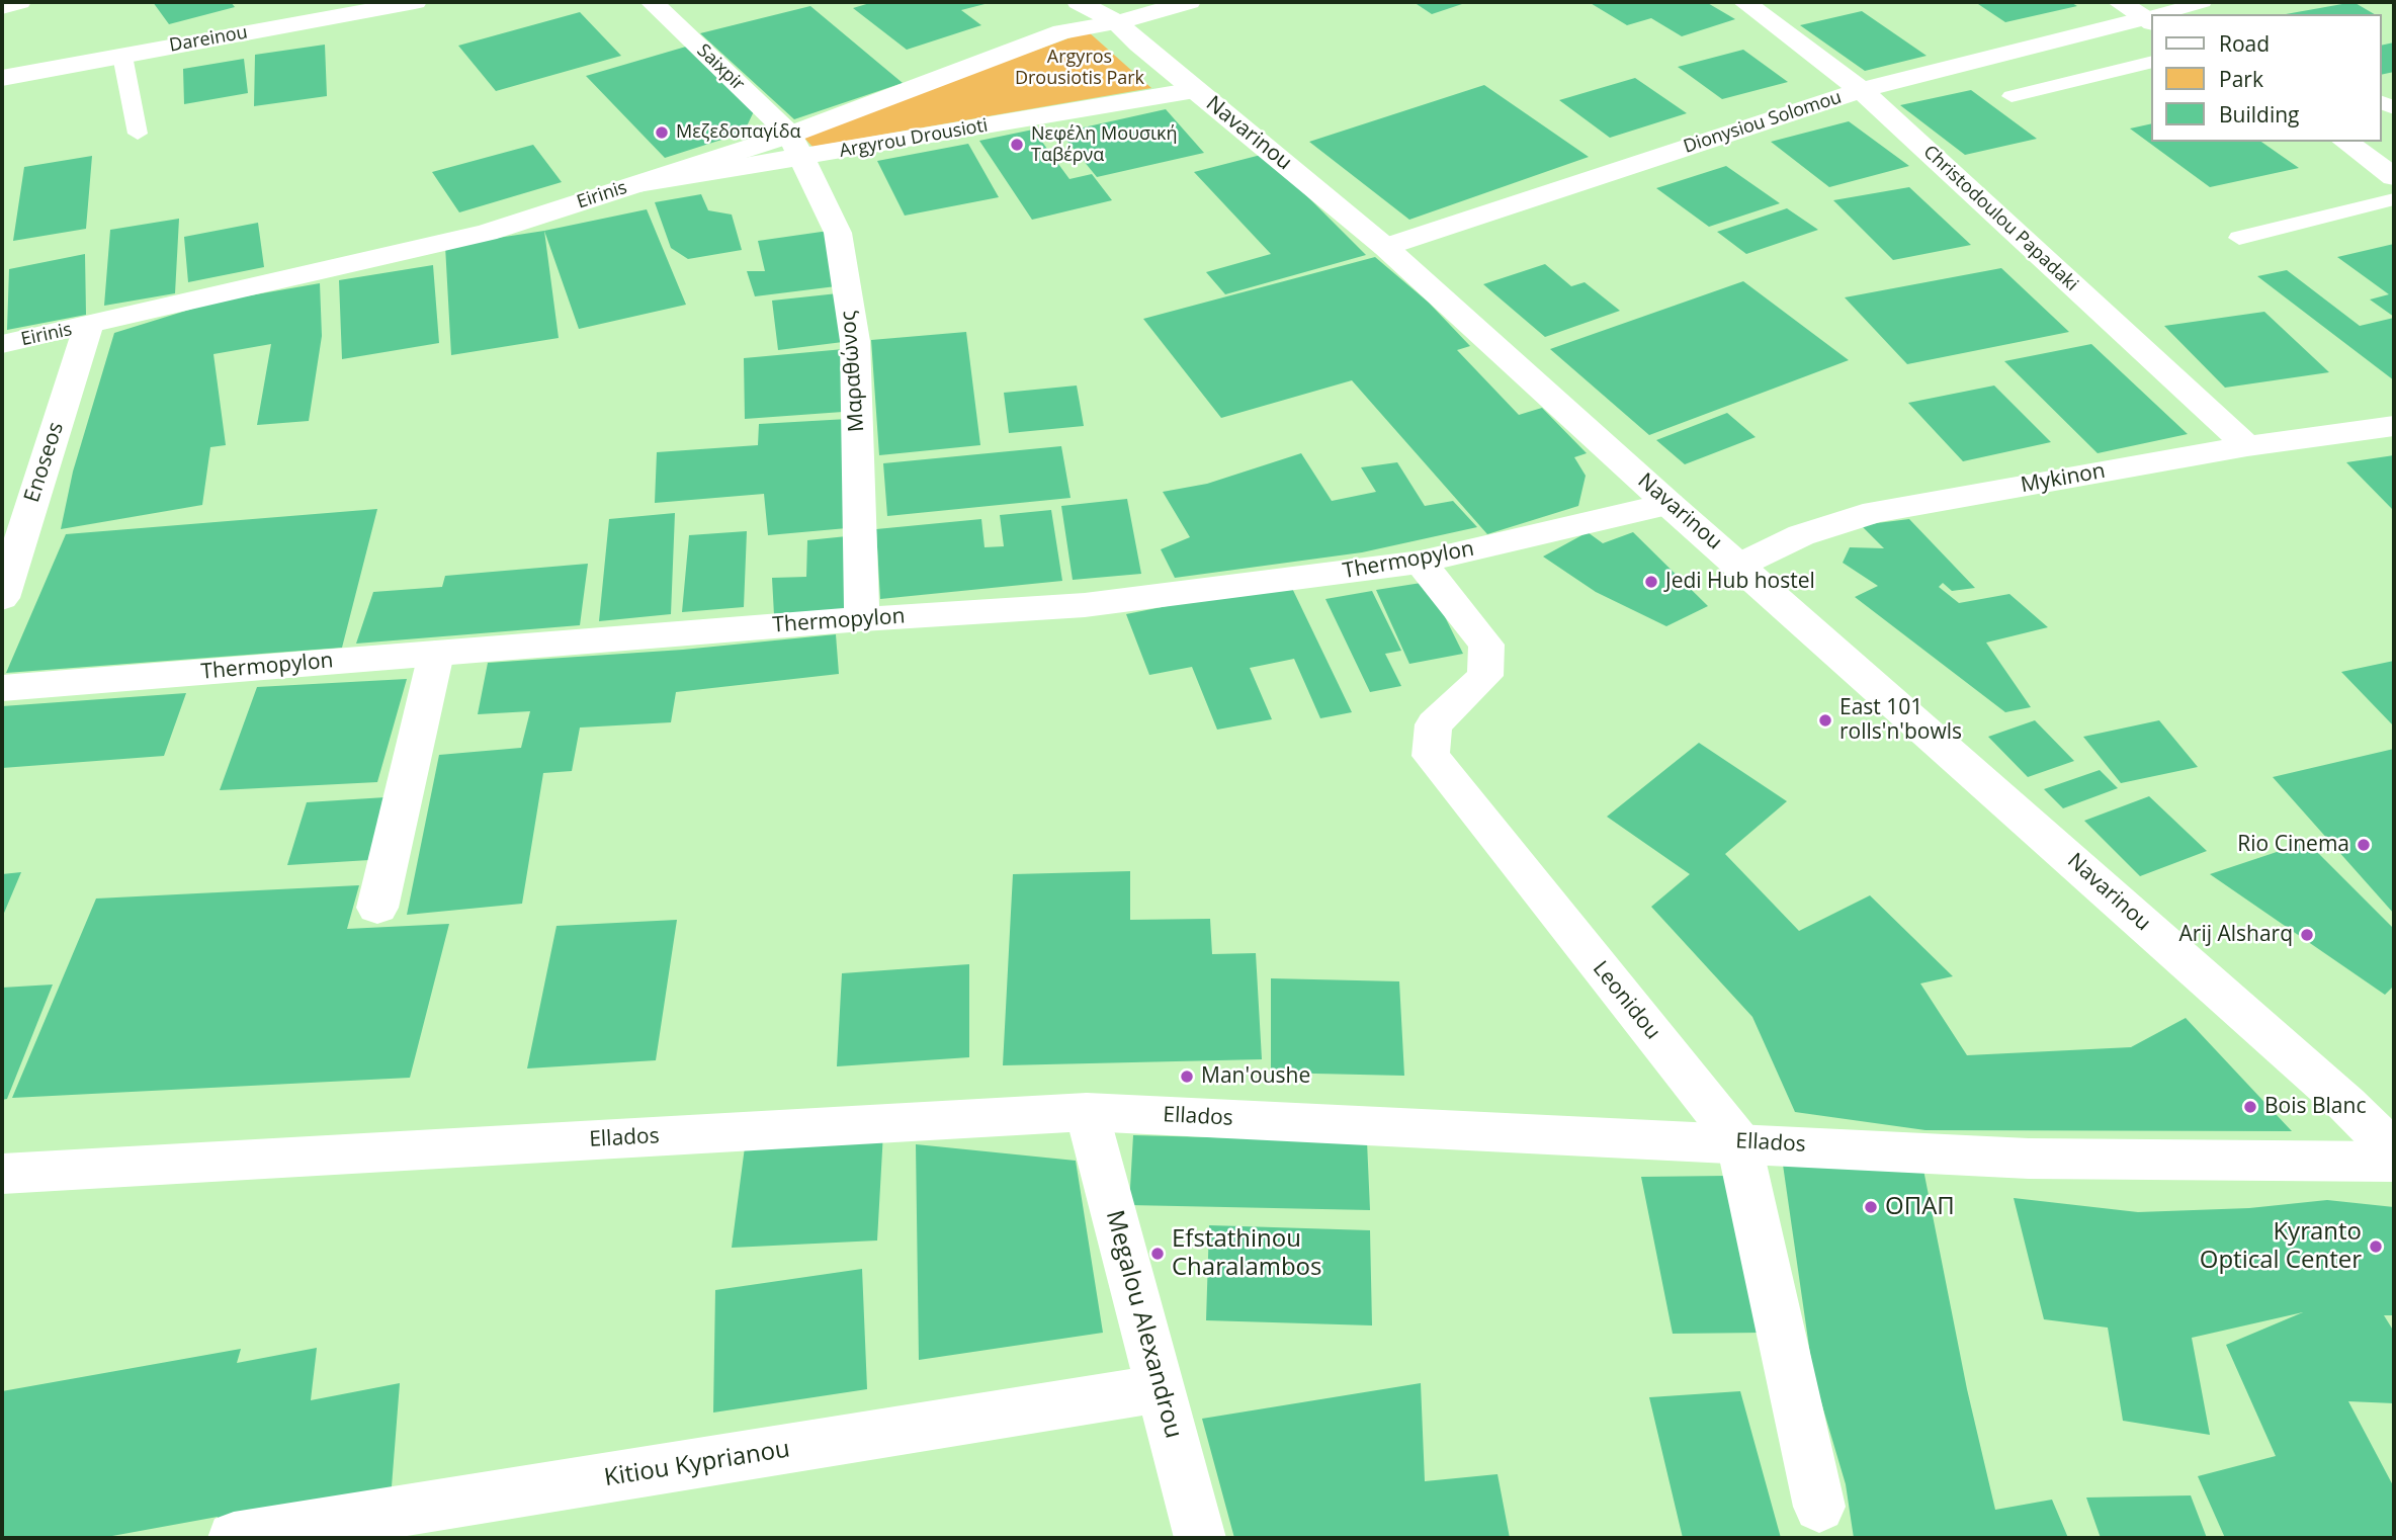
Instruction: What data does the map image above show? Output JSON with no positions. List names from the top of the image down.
{
  "streets": {
    "street": [
      "Dareinou",
      "Saixpir",
      "Dionysiou Solomou",
      "Navarinou",
      "Argyrou Drousioti",
      "Eirinis",
      "Christodoulou Papadaki",
      "Μαραθώνος",
      "Enoseos",
      "Mykinon",
      "Thermopylon",
      "Leonidou",
      "Ellados",
      "Megalou Alexandrou",
      "Kitiou Kyprianou"
    ]
  },
  "crossings": [
    ["Saixpir", "Argyrou Drousioti"],
    ["Saixpir", "Μαραθώνος"],
    ["Dionysiou Solomou", "Navarinou"],
    ["Dionysiou Solomou", "Christodoulou Papadaki"],
    ["Navarinou", "Argyrou Drousioti"],
    ["Navarinou", "Mykinon"],
    ["Navarinou", "Thermopylon"],
    ["Argyrou Drousioti", "Eirinis"],
    ["Argyrou Drousioti", "Μαραθώνος"],
    ["Eirinis", "Enoseos"],
    ["Christodoulou Papadaki", "Mykinon"],
    ["Μαραθώνος", "Thermopylon"],
    ["Thermopylon", "Leonidou"],
    ["Leonidou", "Ellados"],
    ["Ellados", "Megalou Alexandrou"],
    ["Megalou Alexandrou", "Kitiou Kyprianou"]
  ],
  "parks": ["Argyros Drousiotis Park"],
  "places": [
    "Μεζεδοπαγίδα",
    "Νεφέλη Μουσική Ταβέρνα",
    "Jedi Hub hostel",
    "East 101 rolls'n'bowls",
    "Rio Cinema",
    "Arij Alsharq",
    "Man'oushe",
    "Bois Blanc",
    "ΟΠΑΠ",
    "Kyranto Optical Center",
    "Efstathinou Charalambos"
  ],
  "legend": ["Road", "Park", "Building"]
}
